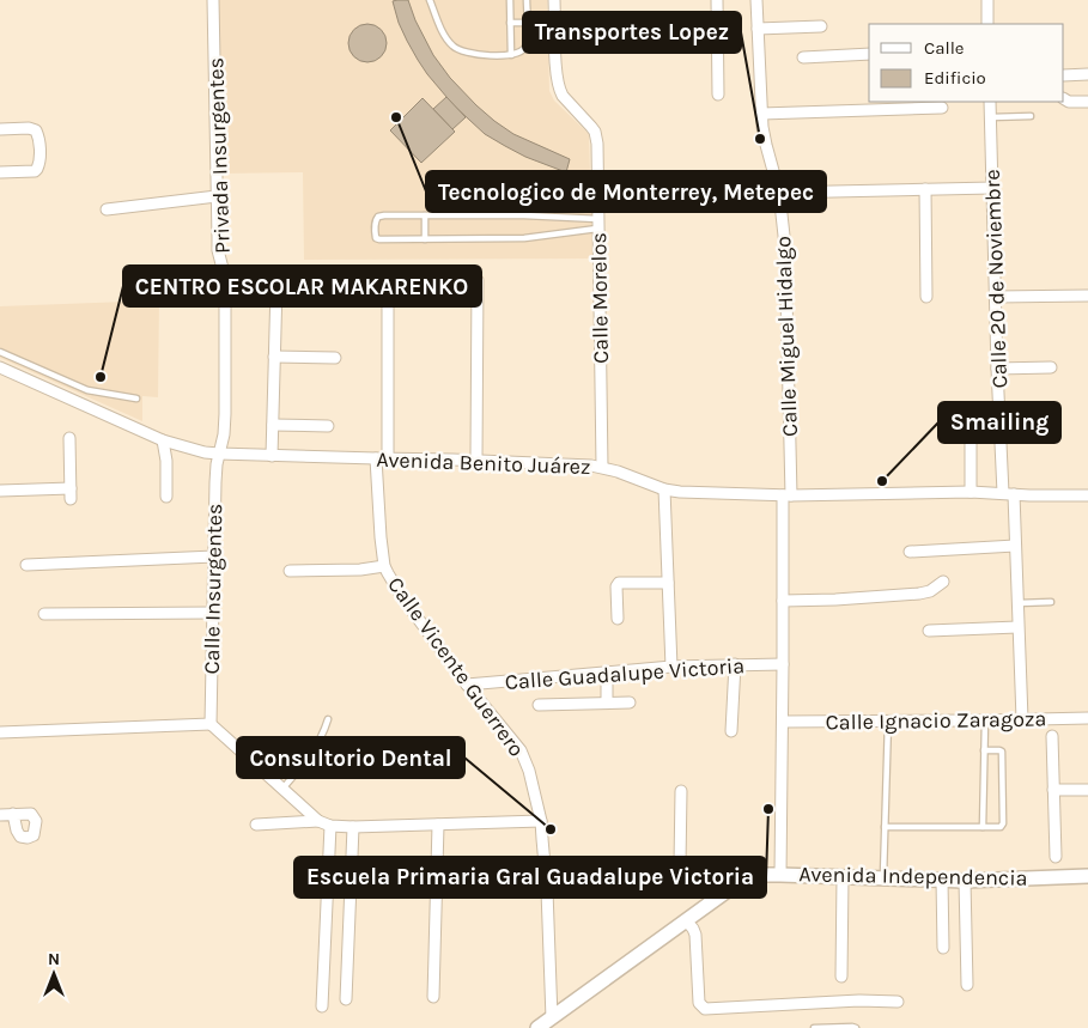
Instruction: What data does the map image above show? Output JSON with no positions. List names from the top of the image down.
{
  "streets": {
    "street": [
      "Privada Insurgentes",
      "Calle 20 de Noviembre",
      "Calle Morelos",
      "Calle Miguel Hidalgo",
      "Avenida Benito Juárez",
      "Calle Insurgentes",
      "Calle Vicente Guerrero",
      "Calle Guadalupe Victoria",
      "Calle Ignacio Zaragoza",
      "Avenida Independencia"
    ]
  },
  "crossings": [
    ["Privada Insurgentes", "Avenida Benito Juárez"],
    ["Privada Insurgentes", "Calle Insurgentes"],
    ["Calle 20 de Noviembre", "Avenida Benito Juárez"],
    ["Calle 20 de Noviembre", "Calle Ignacio Zaragoza"],
    ["Calle Morelos", "Avenida Benito Juárez"],
    ["Calle Miguel Hidalgo", "Avenida Benito Juárez"],
    ["Calle Miguel Hidalgo", "Calle Guadalupe Victoria"],
    ["Calle Miguel Hidalgo", "Calle Ignacio Zaragoza"],
    ["Calle Miguel Hidalgo", "Avenida Independencia"],
    ["Avenida Benito Juárez", "Calle Insurgentes"],
    ["Avenida Benito Juárez", "Calle Vicente Guerrero"],
    ["Calle Vicente Guerrero", "Calle Guadalupe Victoria"],
    ["Calle Vicente Guerrero", "Avenida Independencia"]
  ],
  "places": [
    "Tecnologico de Monterrey, Metepec",
    "Transportes Lopez",
    "CENTRO ESCOLAR MAKARENKO",
    "Smailing",
    "Escuela Primaria Gral Guadalupe Victoria",
    "Consultorio Dental"
  ],
  "legend": ["Calle", "Edificio"],
  "north": "top"
}
